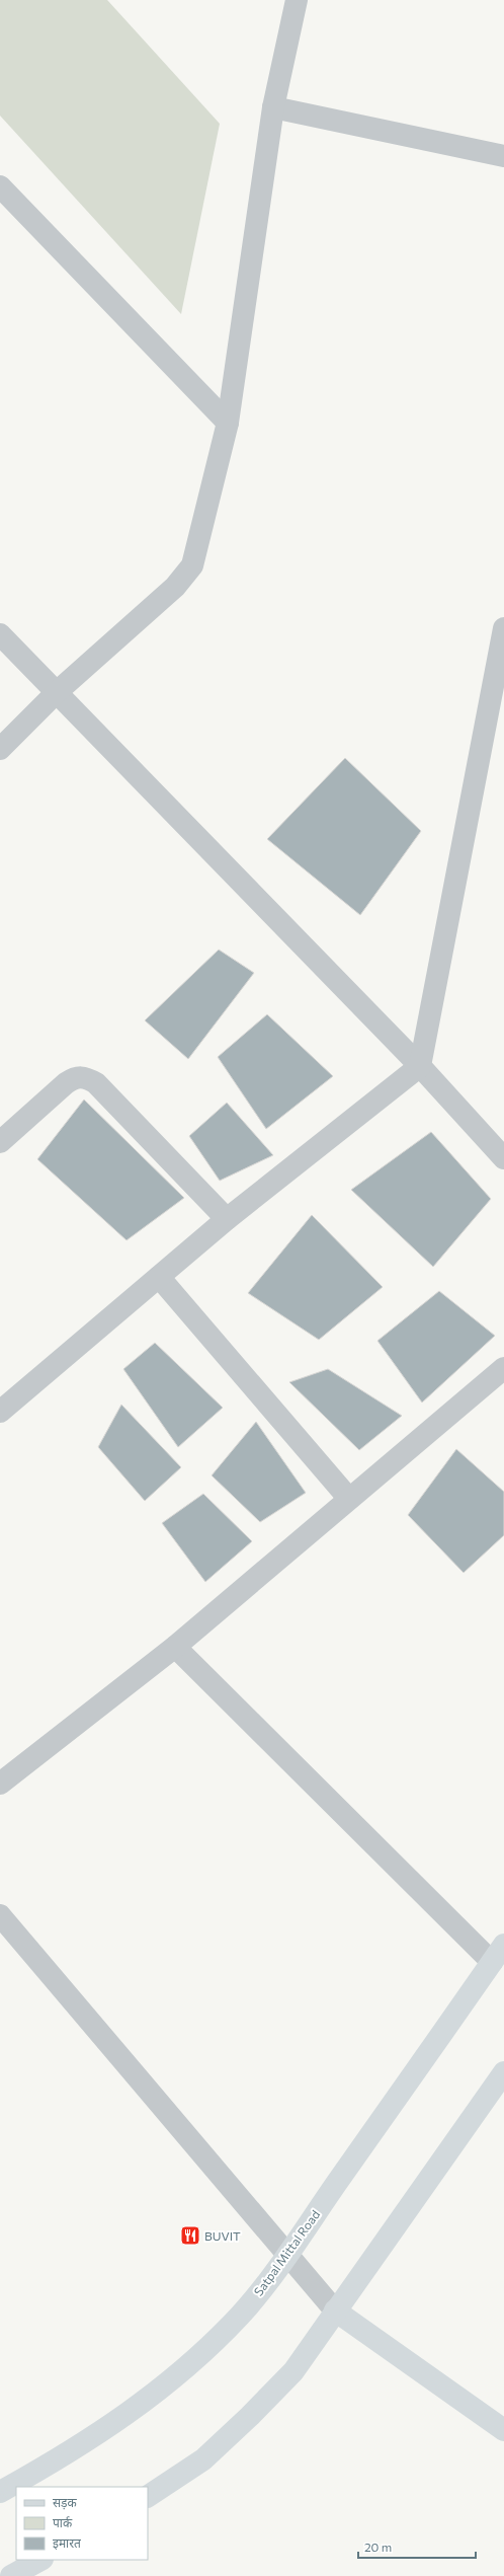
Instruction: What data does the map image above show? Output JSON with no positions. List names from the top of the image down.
{
  "streets": {
    "street": ["Satpal Mittal Road"]
  },
  "places": {
    "restaurant": ["BUVIT"]
  },
  "legend": ["सड़क", "पार्क", "इमारत"],
  "scale_bar": "20 m"
}
